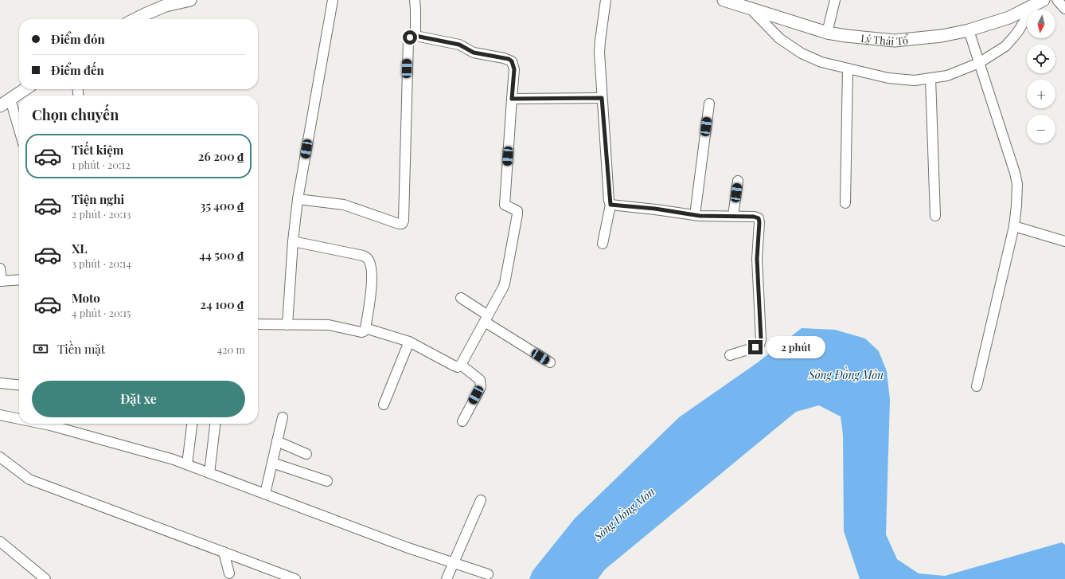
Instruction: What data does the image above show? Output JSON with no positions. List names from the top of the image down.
{
  "streets": {
    "main road": ["Lý Thái Tổ"]
  },
  "water": ["Sông Đồng Môn"],
  "north": "bottom",
  "page": {
    "map_buttons": ["+", "−"],
    "banner": ["Điểm đón", "Điểm đến"],
    "heading": "Chọn chuyến",
    "list": [
      {
        "name": "Tiết kiệm",
        "note": "1 phút · 20:12",
        "value": "26 200 ₫"
      },
      {
        "name": "Tiện nghi",
        "note": "2 phút · 20:13",
        "value": "35 400 ₫"
      },
      {
        "name": "XL",
        "note": "3 phút · 20:14",
        "value": "44 500 ₫"
      },
      {
        "name": "Moto",
        "note": "4 phút · 20:15",
        "value": "24 100 ₫"
      }
    ],
    "pay": ["Tiền mặt", "420 m"],
    "bubble": "2 phút",
    "buttons": "Đặt xe"
  }
}
